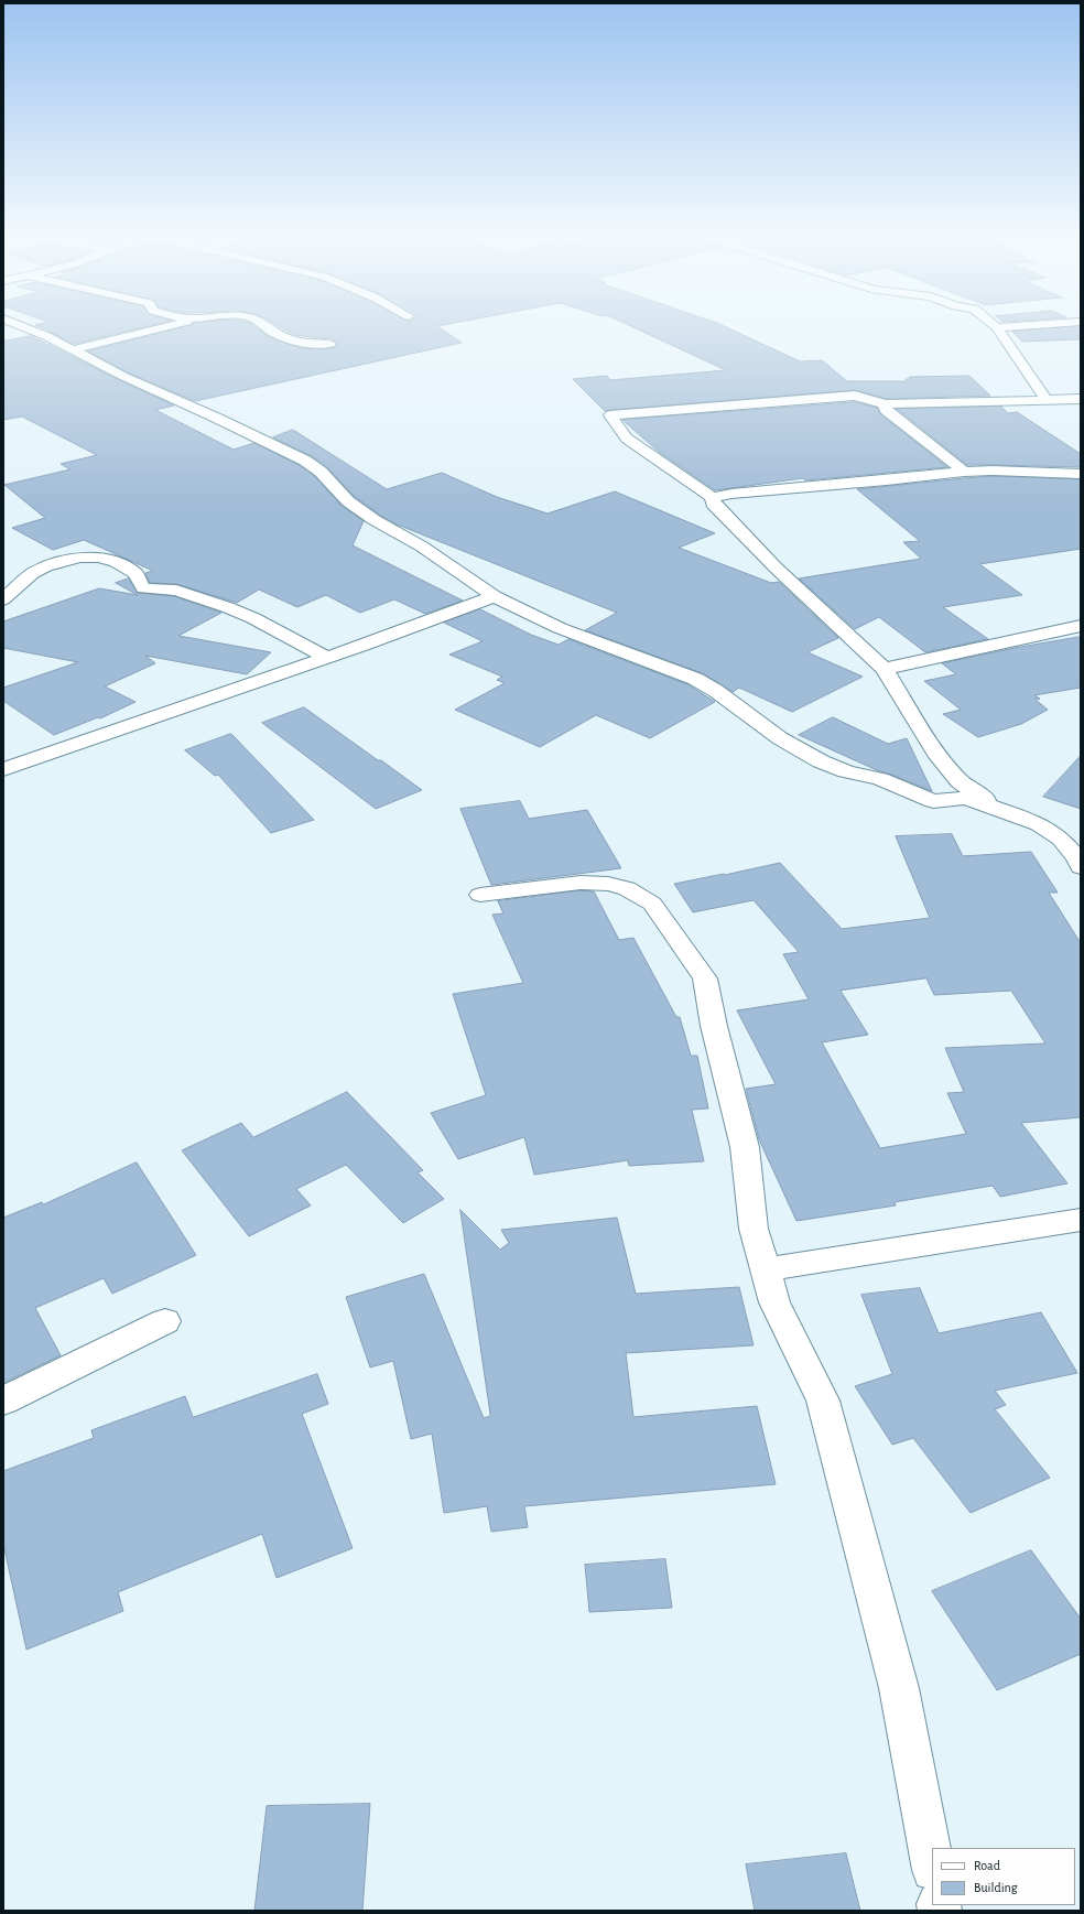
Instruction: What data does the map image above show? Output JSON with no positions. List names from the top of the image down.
{
  "legend": ["Road", "Building"]
}
